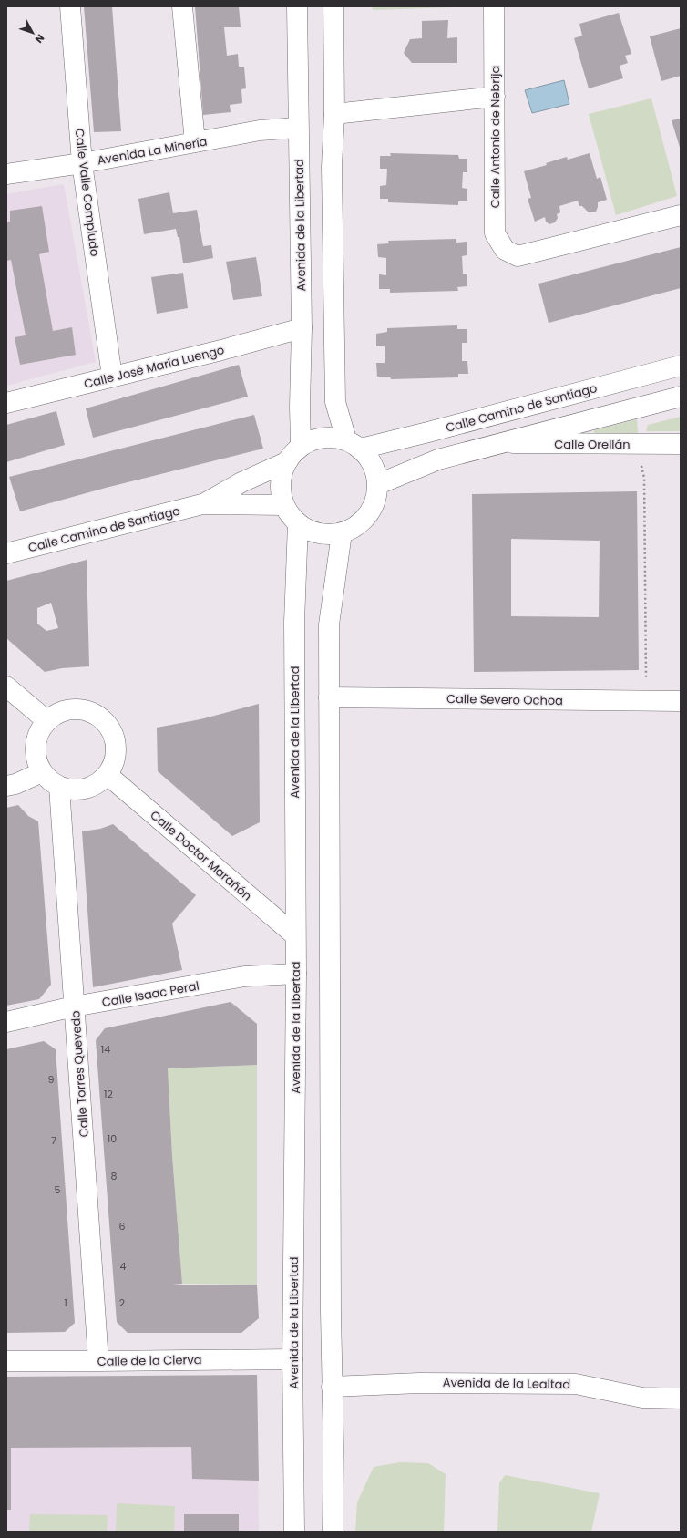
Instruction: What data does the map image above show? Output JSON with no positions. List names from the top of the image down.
{
  "streets": {
    "street": [
      "Calle Antonio de Nebrija",
      "Avenida La Minería",
      "Calle Valle Compludo",
      "Avenida de la Libertad",
      "Calle José María Luengo",
      "Calle Camino de Santiago",
      "Calle Orellán",
      "Calle Severo Ochoa",
      "Calle Doctor Marañón",
      "Calle Isaac Peral",
      "Calle Torres Quevedo",
      "Calle de la Cierva",
      "Avenida de la Lealtad"
    ]
  },
  "crossings": [
    ["Avenida La Minería", "Calle Valle Compludo"],
    ["Avenida La Minería", "Avenida de la Libertad"],
    ["Calle Valle Compludo", "Calle José María Luengo"],
    ["Avenida de la Libertad", "Calle José María Luengo"],
    ["Avenida de la Libertad", "Calle Camino de Santiago"],
    ["Avenida de la Libertad", "Calle Doctor Marañón"],
    ["Avenida de la Libertad", "Calle Isaac Peral"],
    ["Avenida de la Libertad", "Calle de la Cierva"],
    ["Calle Doctor Marañón", "Calle Torres Quevedo"],
    ["Calle Isaac Peral", "Calle Torres Quevedo"],
    ["Calle Torres Quevedo", "Calle de la Cierva"]
  ],
  "house_numbers": [
    "14",
    "9",
    "12",
    "10",
    "7",
    "8",
    "5",
    "6",
    "4",
    "1",
    "2"
  ],
  "north": "bottom right"
}
